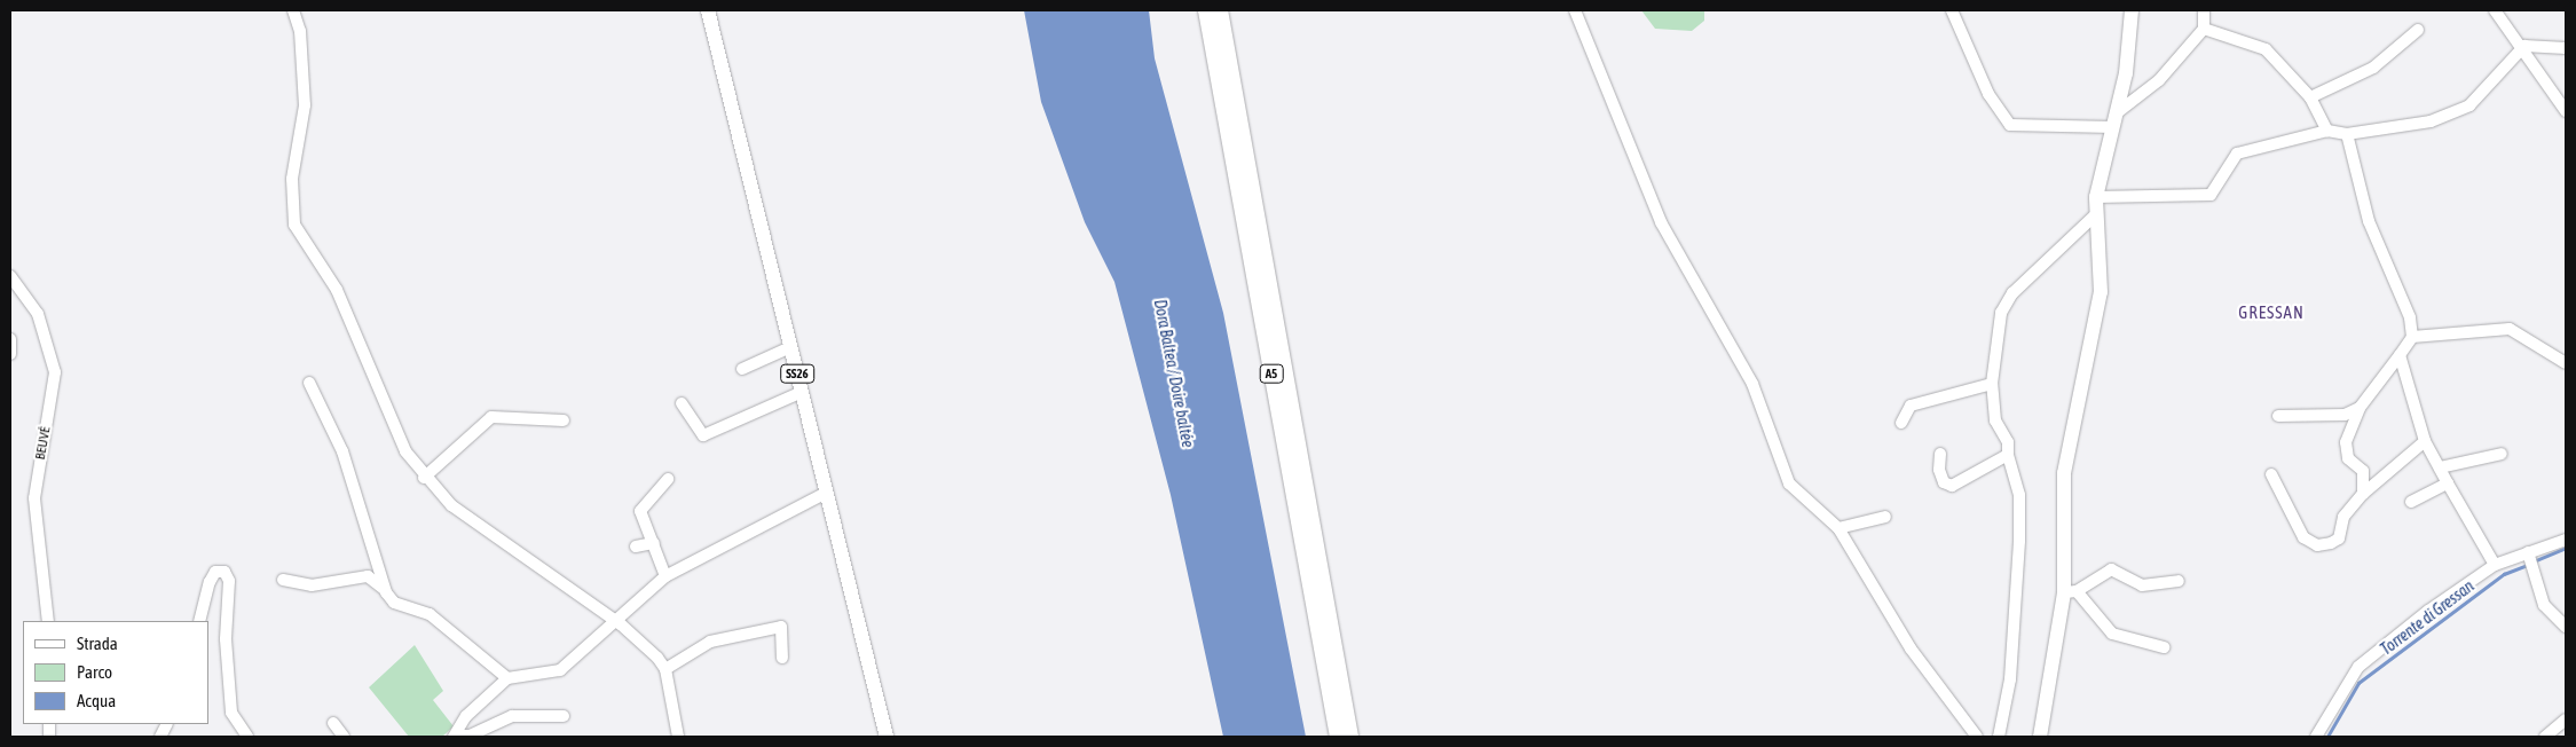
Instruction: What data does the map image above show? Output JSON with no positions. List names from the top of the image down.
{
  "streets": {
    "highway": ["A5"],
    "main road": ["SS26"],
    "street": ["BEUVÉ"]
  },
  "districts": ["GRESSAN"],
  "water": ["Dora Baltea / Doire baltée", "Torrente di Gressan"],
  "legend": ["Strada", "Parco", "Acqua"]
}
